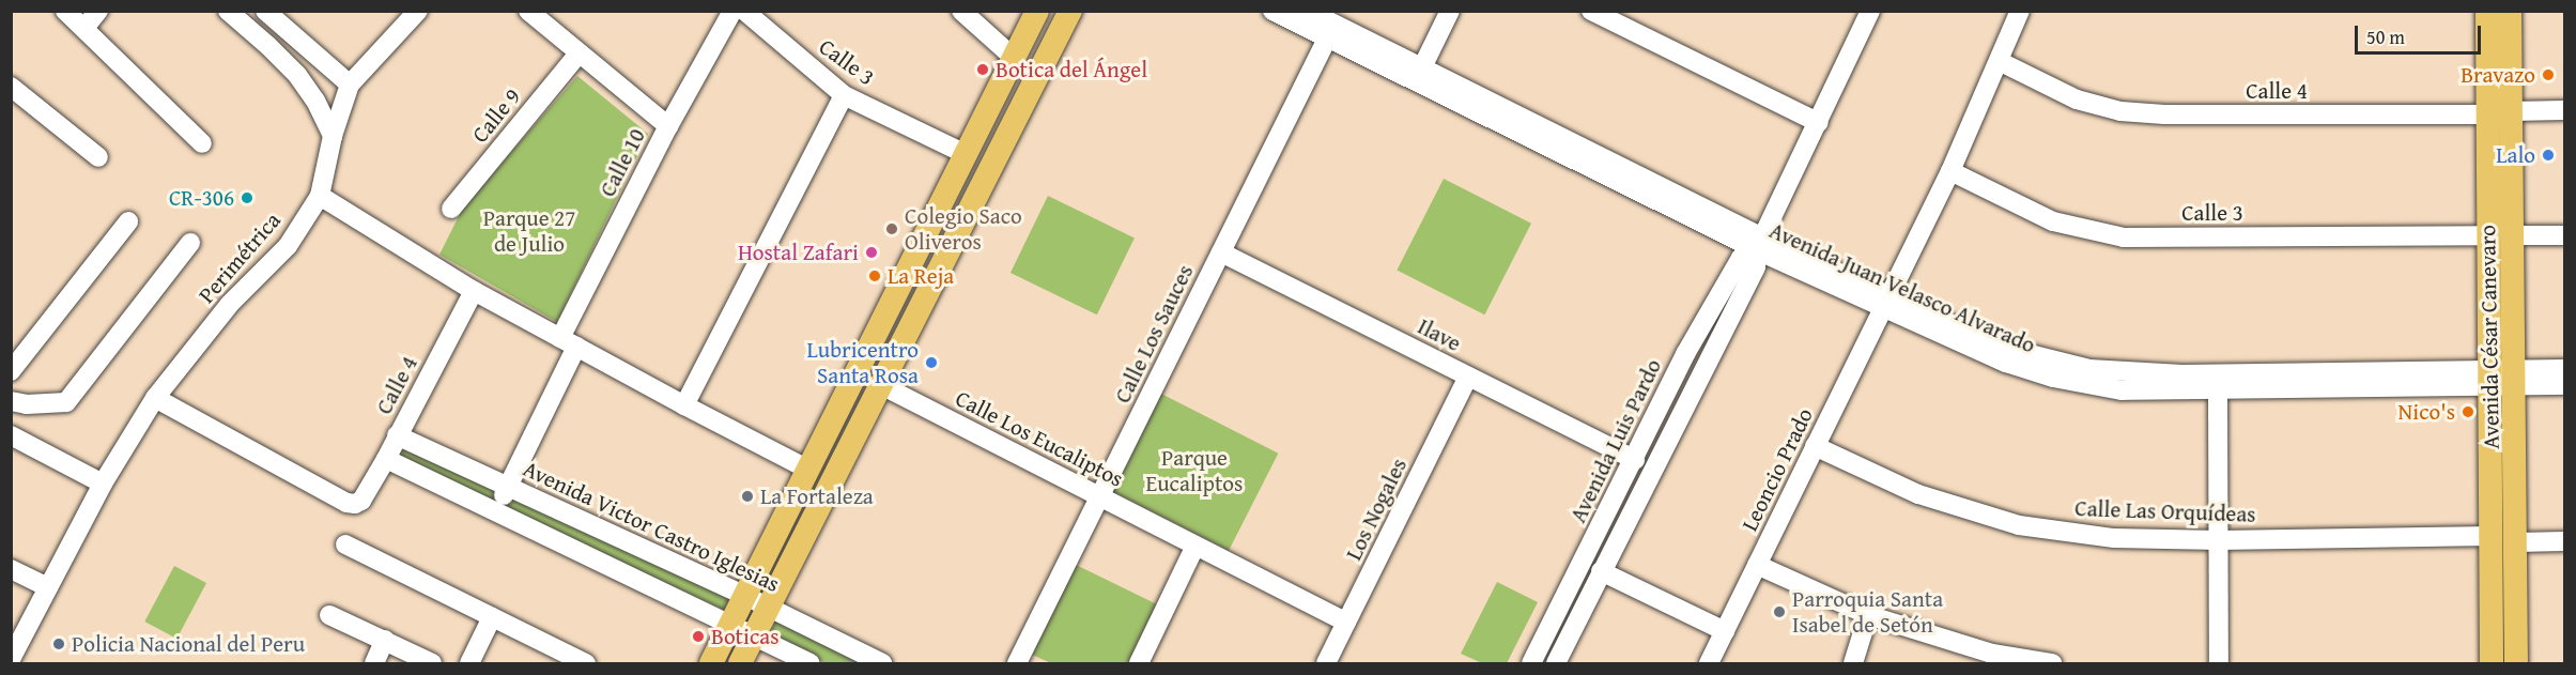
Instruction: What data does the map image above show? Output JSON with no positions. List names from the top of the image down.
{
  "streets": {
    "main road": ["Avenida César Canevaro"],
    "street": [
      "Calle 3",
      "Calle 4",
      "Calle 9",
      "Calle 10",
      "Perimétrica",
      "Avenida Juan Velasco Alvarado",
      "Calle Los Sauces",
      "Ilave",
      "Calle Los Eucaliptos",
      "Avenida Luis Pardo",
      "Leoncio Prado",
      "Los Nogales",
      "Calle Las Orquídeas",
      "Avenida Victor Castro Iglesias"
    ]
  },
  "crossings": [
    ["Calle 3", "Avenida César Canevaro"],
    ["Calle 3", "Leoncio Prado"],
    ["Calle 4", "Perimétrica"],
    ["Calle 4", "Avenida César Canevaro"],
    ["Calle 4", "Leoncio Prado"],
    ["Calle 4", "Avenida Victor Castro Iglesias"],
    ["Calle 10", "Avenida Victor Castro Iglesias"],
    ["Avenida Juan Velasco Alvarado", "Calle Los Sauces"],
    ["Avenida Juan Velasco Alvarado", "Avenida César Canevaro"],
    ["Avenida Juan Velasco Alvarado", "Avenida Luis Pardo"],
    ["Avenida Juan Velasco Alvarado", "Leoncio Prado"],
    ["Calle Los Sauces", "Ilave"],
    ["Calle Los Sauces", "Calle Los Eucaliptos"],
    ["Ilave", "Avenida Luis Pardo"],
    ["Ilave", "Los Nogales"],
    ["Avenida César Canevaro", "Calle Las Orquídeas"],
    ["Calle Los Eucaliptos", "Los Nogales"],
    ["Leoncio Prado", "Calle Las Orquídeas"]
  ],
  "parks": ["Parque 27 de Julio", "Parque Eucaliptos"],
  "places": [
    "Botica del Ángel",
    "Bravazo",
    "Lalo",
    "CR-306",
    "Colegio Saco Oliveros",
    "Hostal Zafari",
    "La Reja",
    "Lubricentro Santa Rosa",
    "Nico's",
    "La Fortaleza",
    "Parroquia Santa Isabel de Setón",
    "Boticas",
    "Policia Nacional del Peru"
  ],
  "scale_bar": "50 m"
}
